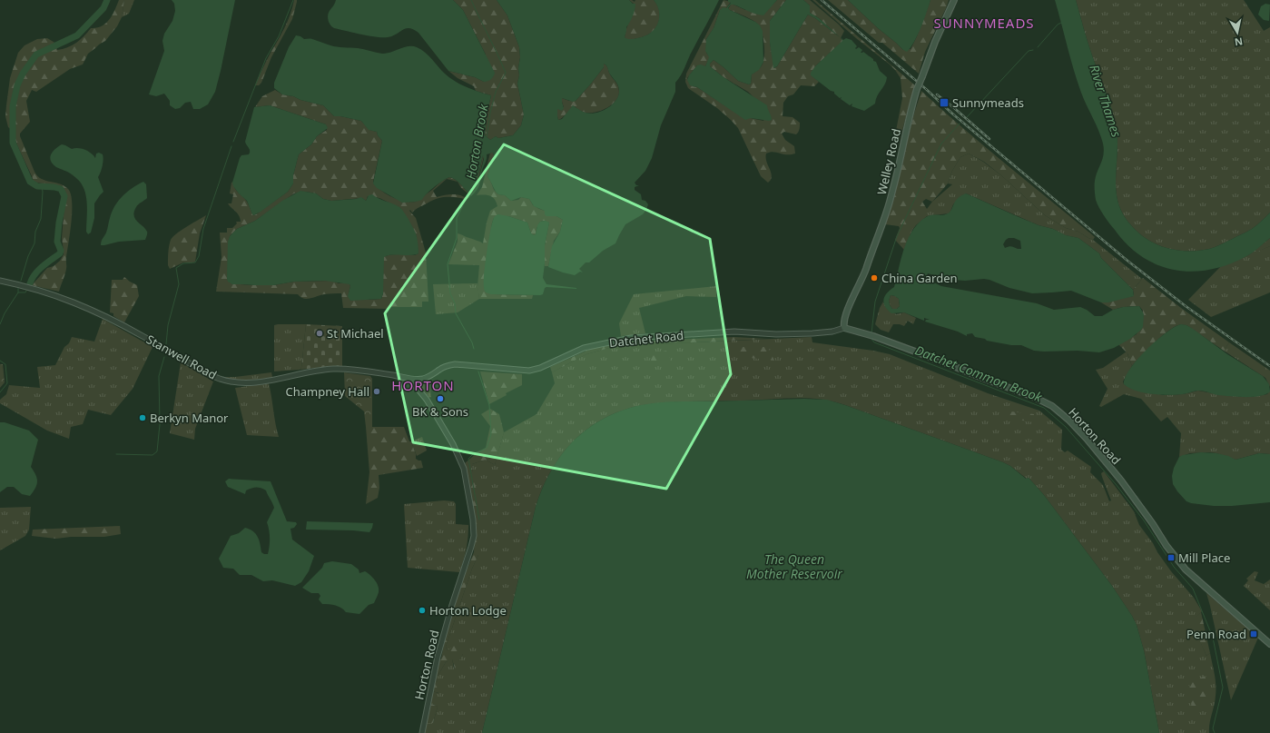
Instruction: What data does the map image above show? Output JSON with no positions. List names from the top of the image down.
{
  "streets": {
    "main road": ["Welley Road", "Horton Road"],
    "street": ["Datchet Road", "Stanwell Road"]
  },
  "crossings": [
    ["Welley Road", "Datchet Road"],
    ["Welley Road", "Horton Road"],
    ["Datchet Road", "Stanwell Road"],
    ["Datchet Road", "Horton Road"],
    ["Stanwell Road", "Horton Road"]
  ],
  "districts": ["SUNNYMEADS", "HORTON"],
  "water": [
    "River Thames",
    "Horton Brook",
    "Datchet Common Brook",
    "The Queen Mother Reservoir"
  ],
  "places": {
    "transit": ["Sunnymeads", "Mill Place", "Penn Road"],
    "other": [
      "China Garden",
      "St Michael",
      "Champney Hall",
      "BK & Sons",
      "Berkyn Manor",
      "Horton Lodge"
    ]
  },
  "north": "bottom"
}
